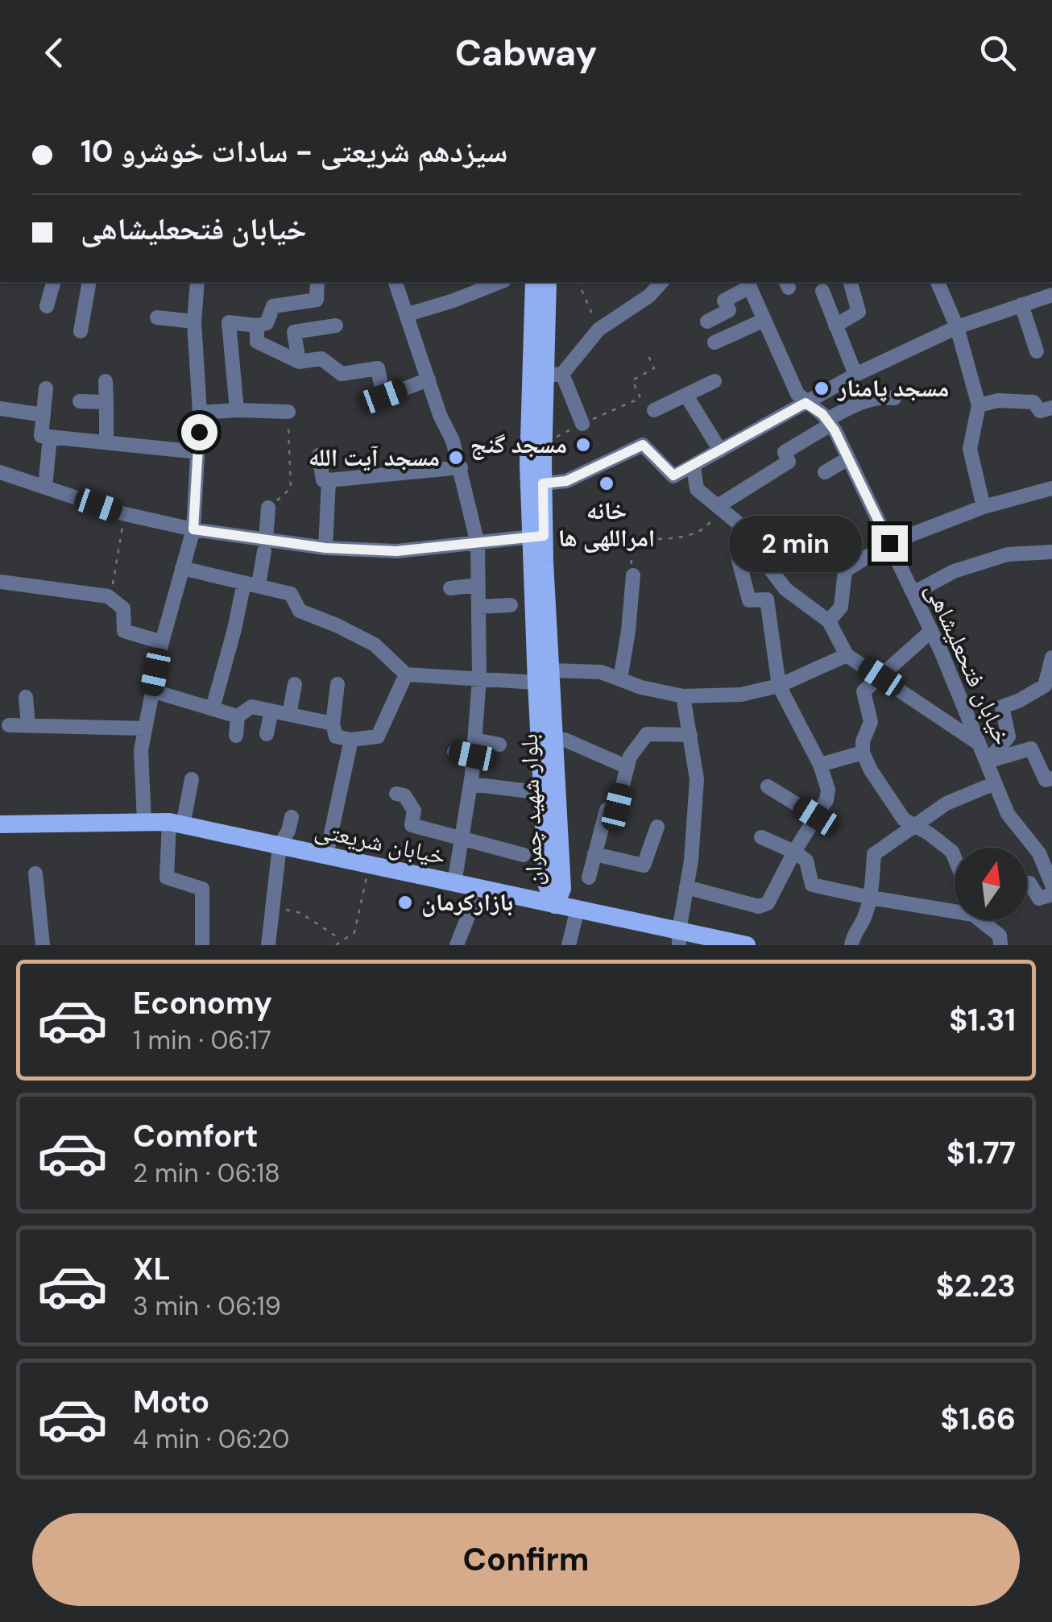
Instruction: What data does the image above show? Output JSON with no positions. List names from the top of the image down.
{
  "streets": {
    "main road": ["بلوار شهید چمران", "خیابان شریعتی"],
    "street": ["خیابان فتحعلیشاهی"]
  },
  "crossings": [
    ["بلوار شهید چمران", "خیابان شریعتی"]
  ],
  "places": [
    "مسجد پامنار",
    "مسجد گنج",
    "مسجد آیت الله",
    "خانه امراللهی ها",
    "بازارکرمان"
  ],
  "north": "top",
  "page": {
    "header": "Cabway",
    "banner": ["سیزدهم شریعتی - سادات خوشرو 10", "خیابان فتحعلیشاهی"],
    "bubble": "2 min",
    "list": [
      {
        "name": "Economy",
        "note": "1 min · 06:17",
        "value": "$1.31"
      },
      {
        "name": "Comfort",
        "note": "2 min · 06:18",
        "value": "$1.77"
      },
      {
        "name": "XL",
        "note": "3 min · 06:19",
        "value": "$2.23"
      },
      {
        "name": "Moto",
        "note": "4 min · 06:20",
        "value": "$1.66"
      }
    ],
    "buttons": "Confirm"
  }
}
